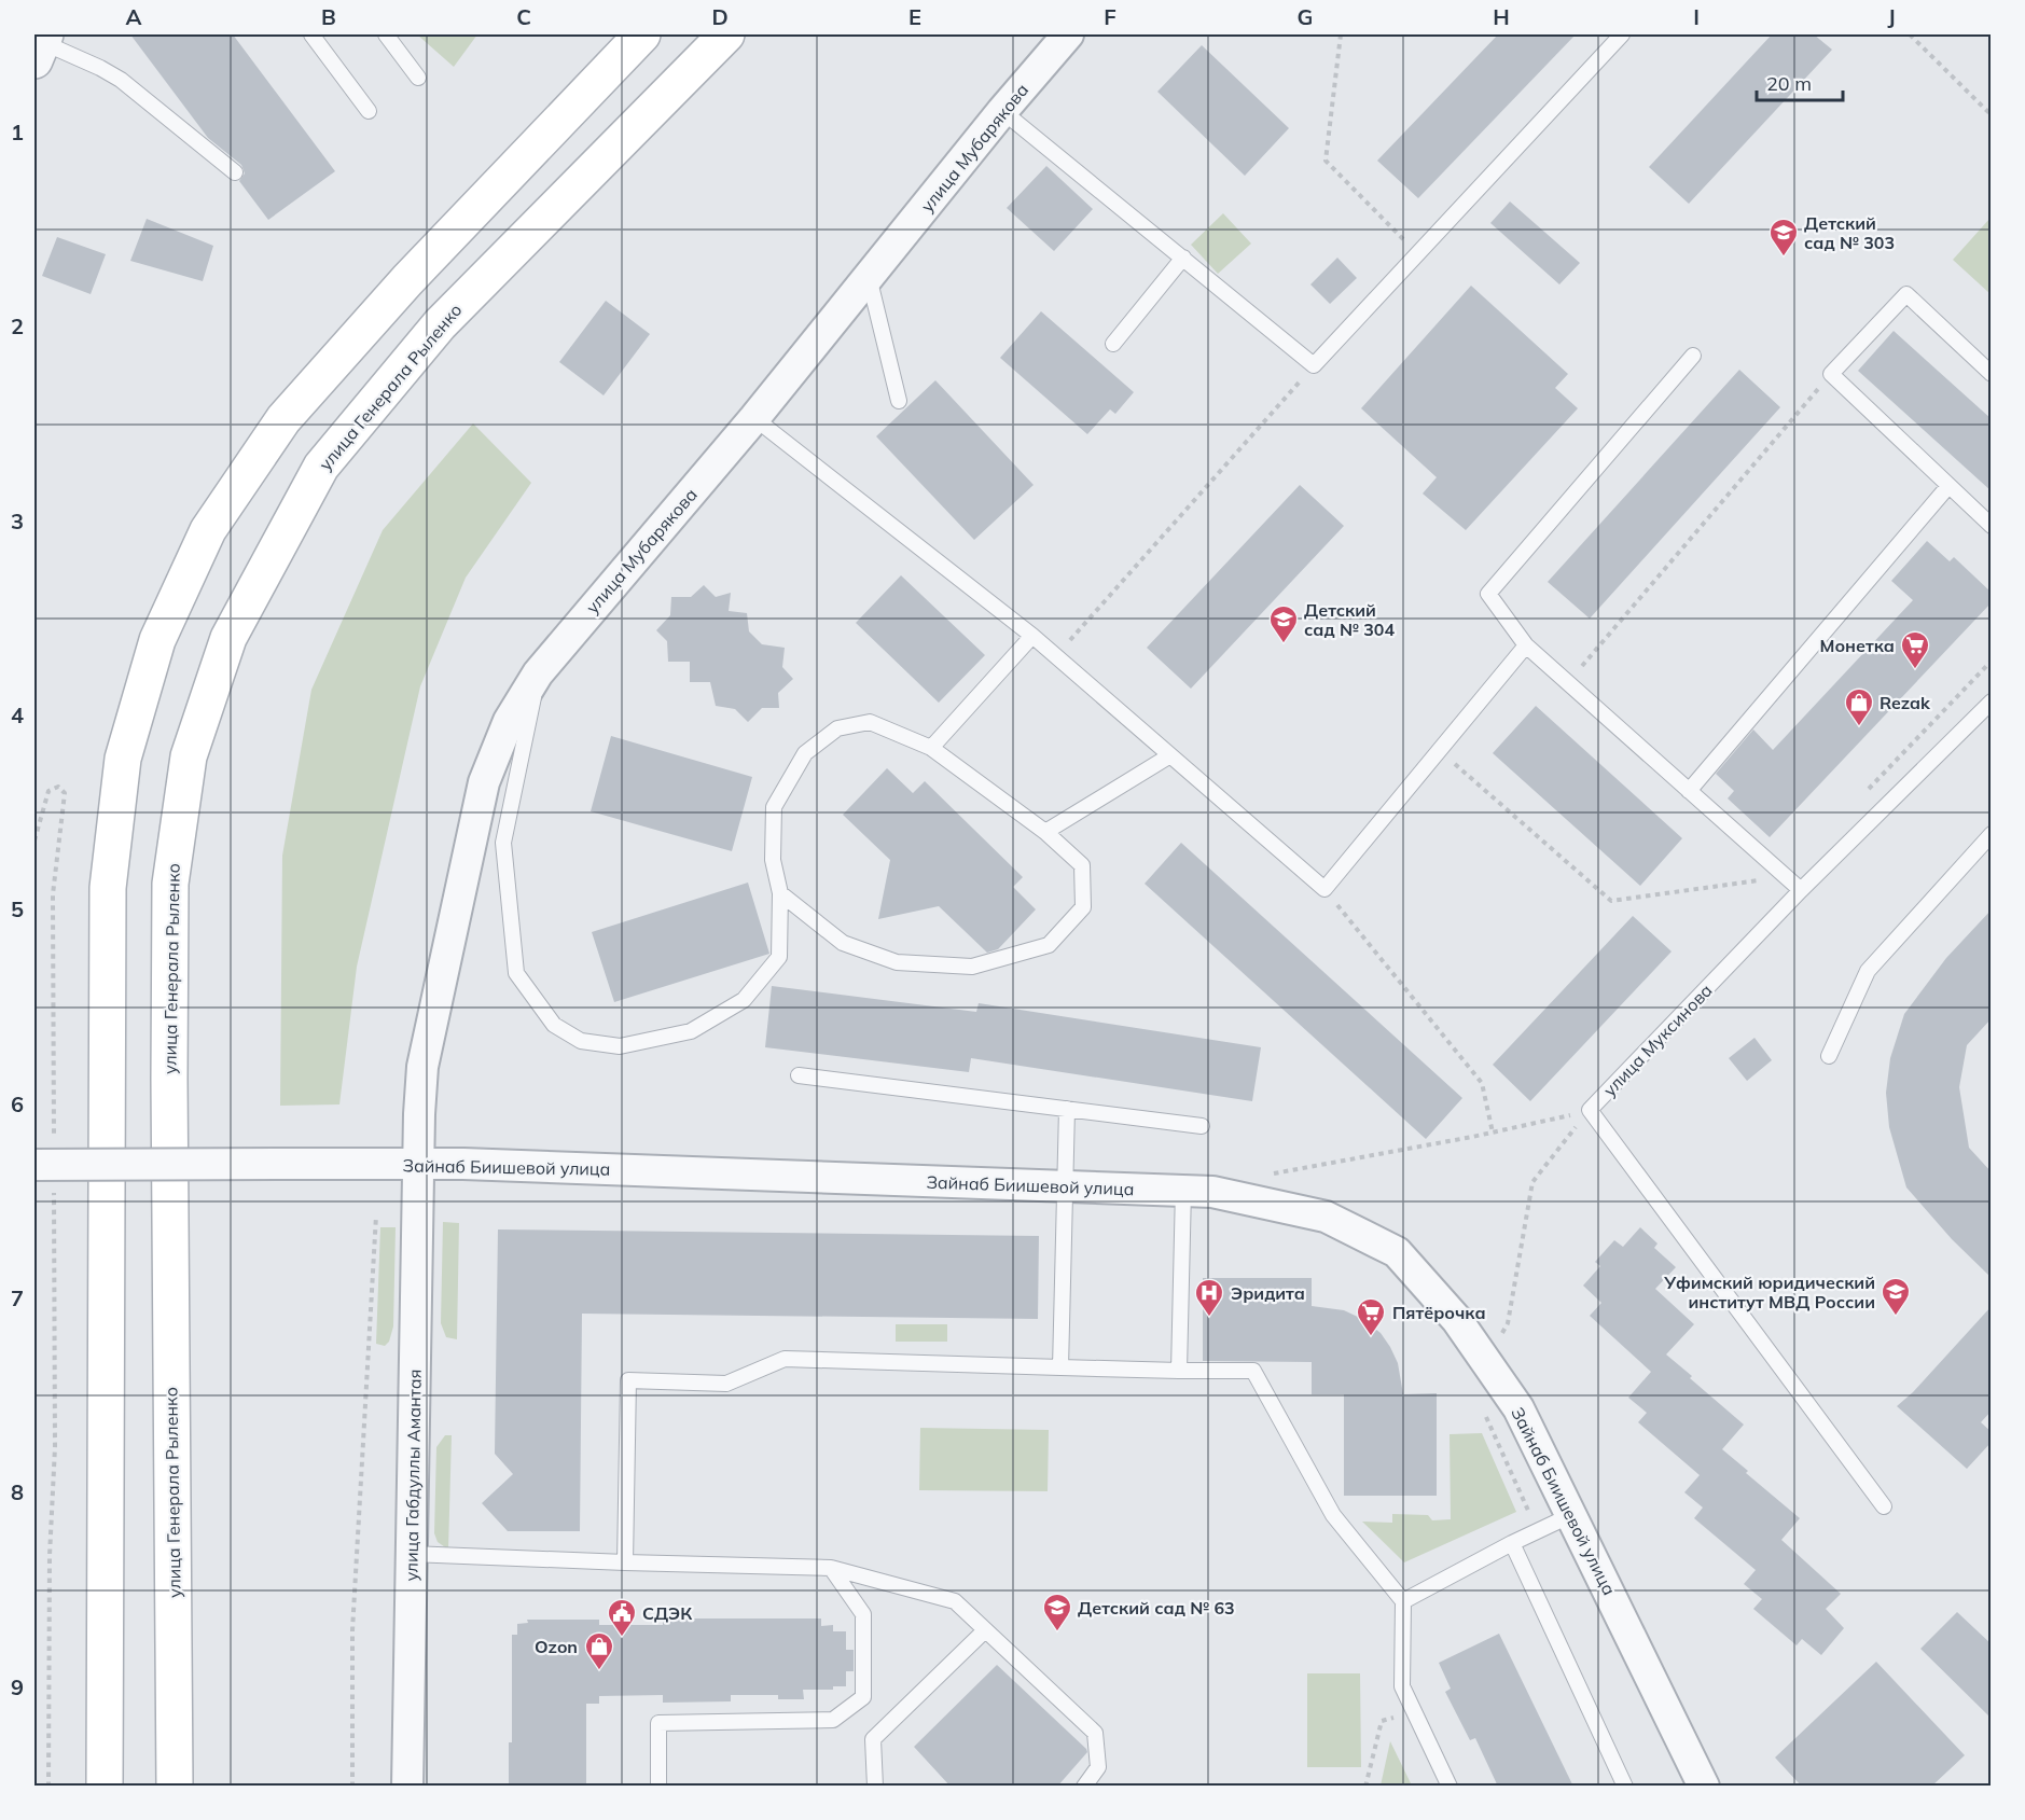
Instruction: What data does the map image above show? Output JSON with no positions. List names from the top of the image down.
{
  "streets": {
    "main road": ["улица Генерала Рыленко"],
    "street": ["улица Мубарякова", "Зайнаб Биишевой улица", "улица Габдуллы Амантая"],
    "lane": ["улица Муксинова"]
  },
  "crossings": [
    ["улица Мубарякова", "Зайнаб Биишевой улица"],
    ["улица Мубарякова", "улица Габдуллы Амантая"],
    ["Зайнаб Биишевой улица", "улица Габдуллы Амантая"]
  ],
  "places": {
    "school or university": [
      "Детский сад № 303",
      "Детский сад № 304",
      "Уфимский юридический институт МВД России",
      "Детский сад № 63"
    ],
    "supermarket": ["Монетка", "Пятёрочка"],
    "shop": ["Rezak", "Ozon"],
    "hospital": ["Эридита"],
    "public building": ["СДЭК"]
  },
  "scale_bar": "20 m",
  "grid": {
    "columns": [
      "A",
      "B",
      "C",
      "D",
      "E",
      "F",
      "G",
      "H",
      "I",
      "J"
    ],
    "rows": [
      "1",
      "2",
      "3",
      "4",
      "5",
      "6",
      "7",
      "8",
      "9"
    ]
  }
}
